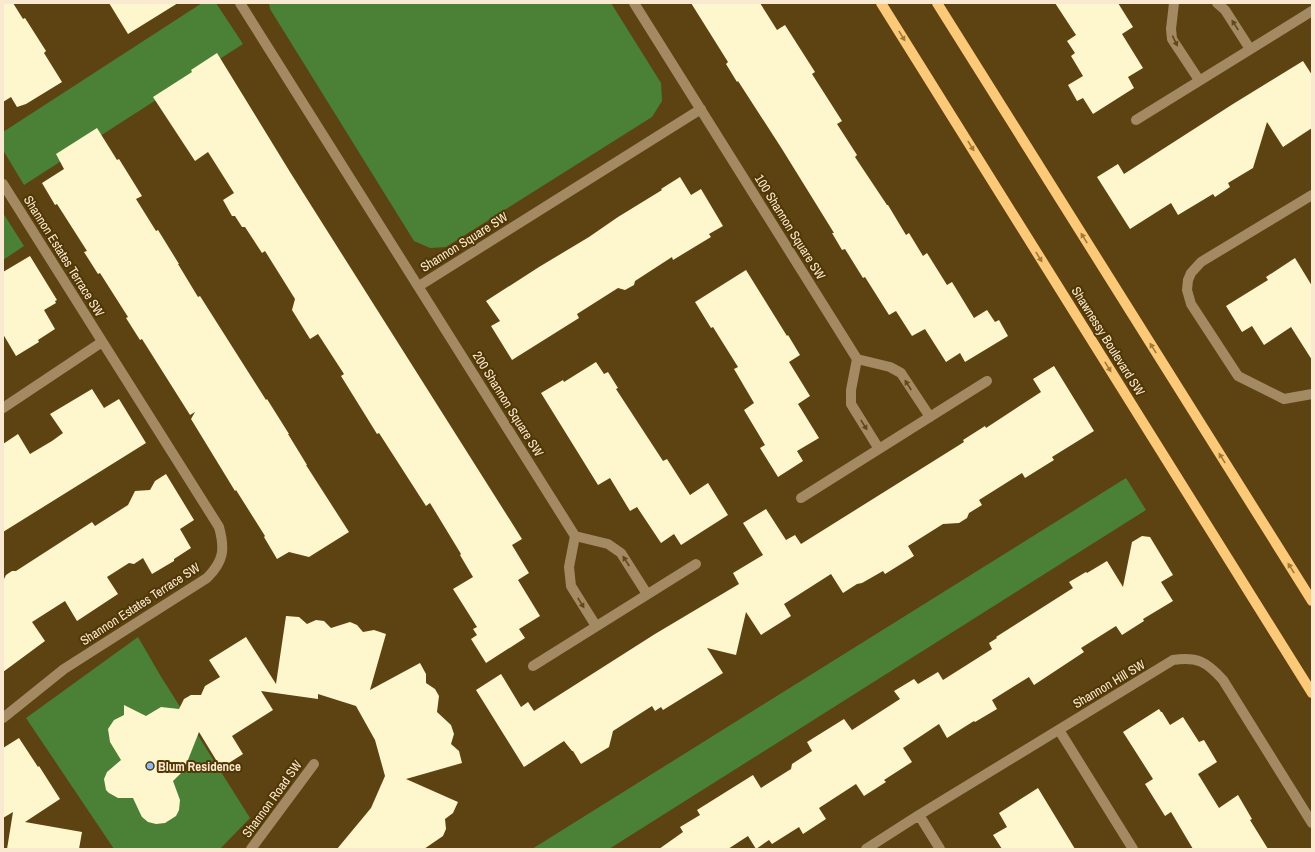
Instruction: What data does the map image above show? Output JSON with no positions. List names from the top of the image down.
{
  "streets": {
    "main road": ["Shawnessy Boulevard SW"],
    "street": [
      "100 Shannon Square SW",
      "Shannon Square SW",
      "Shannon Estates Terrace SW",
      "200 Shannon Square SW",
      "Shannon Hill SW",
      "Shannon Road SW"
    ]
  },
  "crossings": [
    ["100 Shannon Square SW", "Shannon Square SW"],
    ["Shannon Square SW", "200 Shannon Square SW"]
  ],
  "places": ["Blum Residence"]
}
